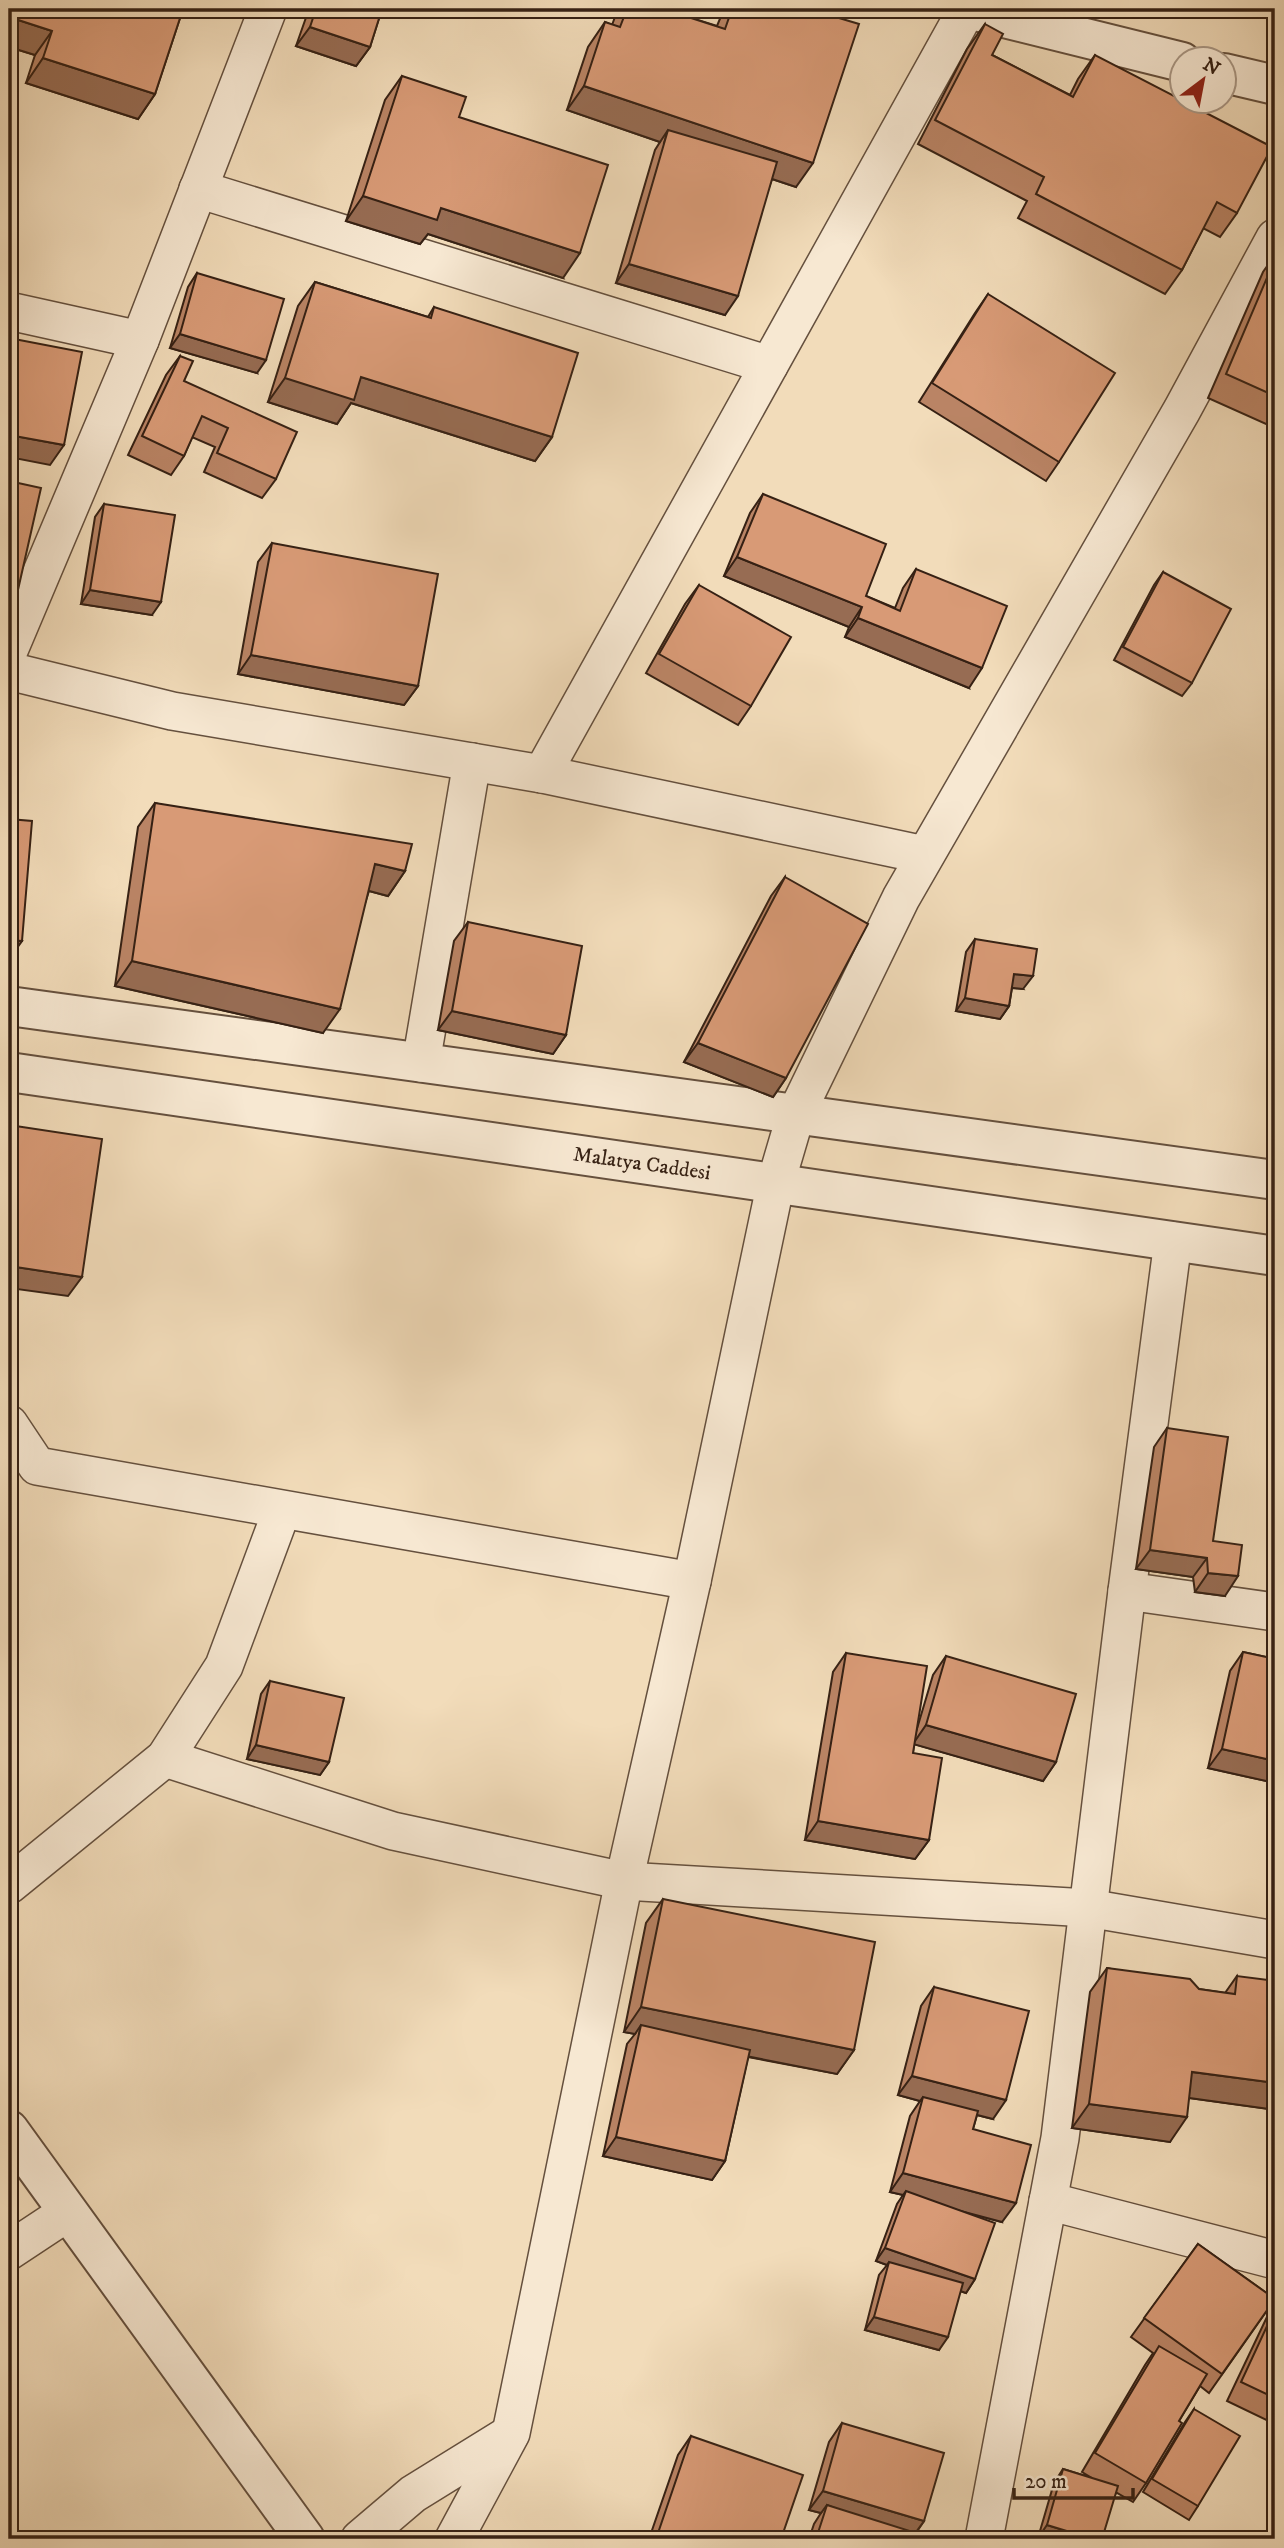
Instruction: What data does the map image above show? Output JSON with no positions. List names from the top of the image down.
{
  "streets": {
    "street": ["Malatya Caddesi"]
  },
  "scale_bar": "20 m",
  "north": "top right"
}
